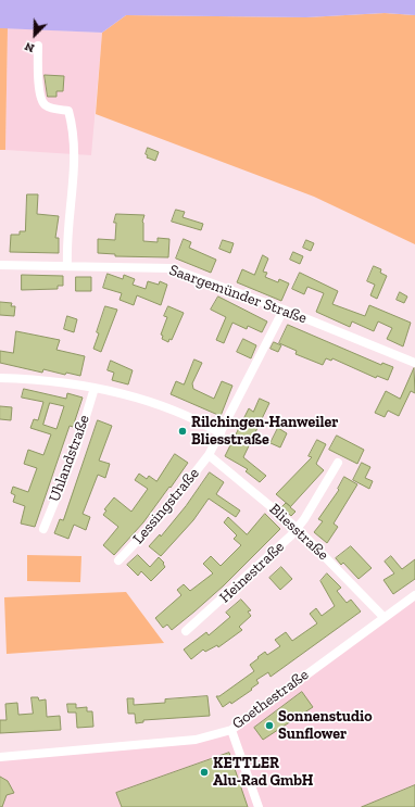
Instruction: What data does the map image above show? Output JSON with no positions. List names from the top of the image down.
{
  "streets": {
    "street": [
      "Saargemünder Straße",
      "Uhlandstraße",
      "Lessingstraße",
      "Bliesstraße",
      "Heinestraße",
      "Goethestraße"
    ]
  },
  "crossings": [
    ["Saargemünder Straße", "Lessingstraße"],
    ["Lessingstraße", "Bliesstraße"],
    ["Bliesstraße", "Heinestraße"],
    ["Bliesstraße", "Goethestraße"]
  ],
  "places": ["Rilchingen-Hanweiler Bliesstraße", "Sonnenstudio Sunflower", "KETTLER Alu-Rad GmbH"],
  "north": "bottom left"
}
